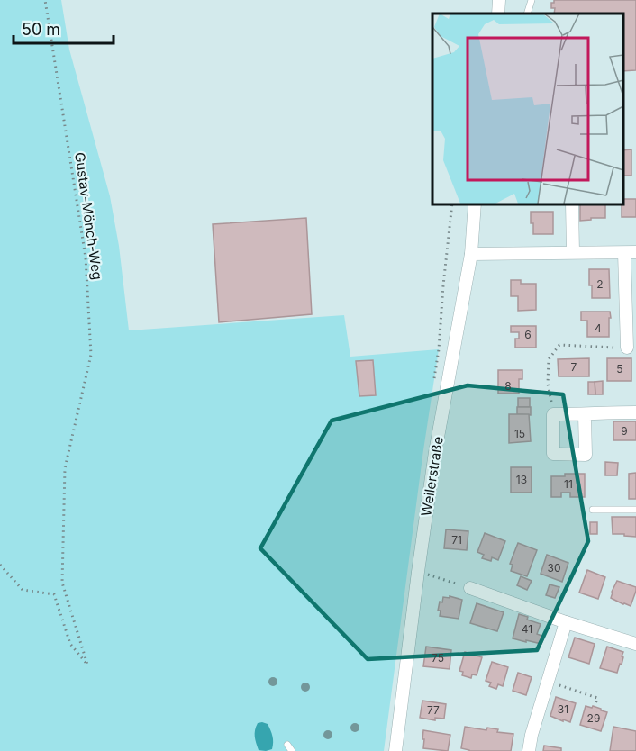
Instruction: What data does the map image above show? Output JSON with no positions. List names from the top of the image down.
{
  "streets": {
    "street": ["Weilerstraße"],
    "path": ["Gustav-Mönch-Weg"]
  },
  "house_numbers": [
    "2",
    "4",
    "6",
    "7",
    "5",
    "8",
    "9",
    "15",
    "13",
    "11",
    "71",
    "30",
    "41",
    "75",
    "31",
    "77",
    "29"
  ],
  "scale_bar": "50 m"
}
